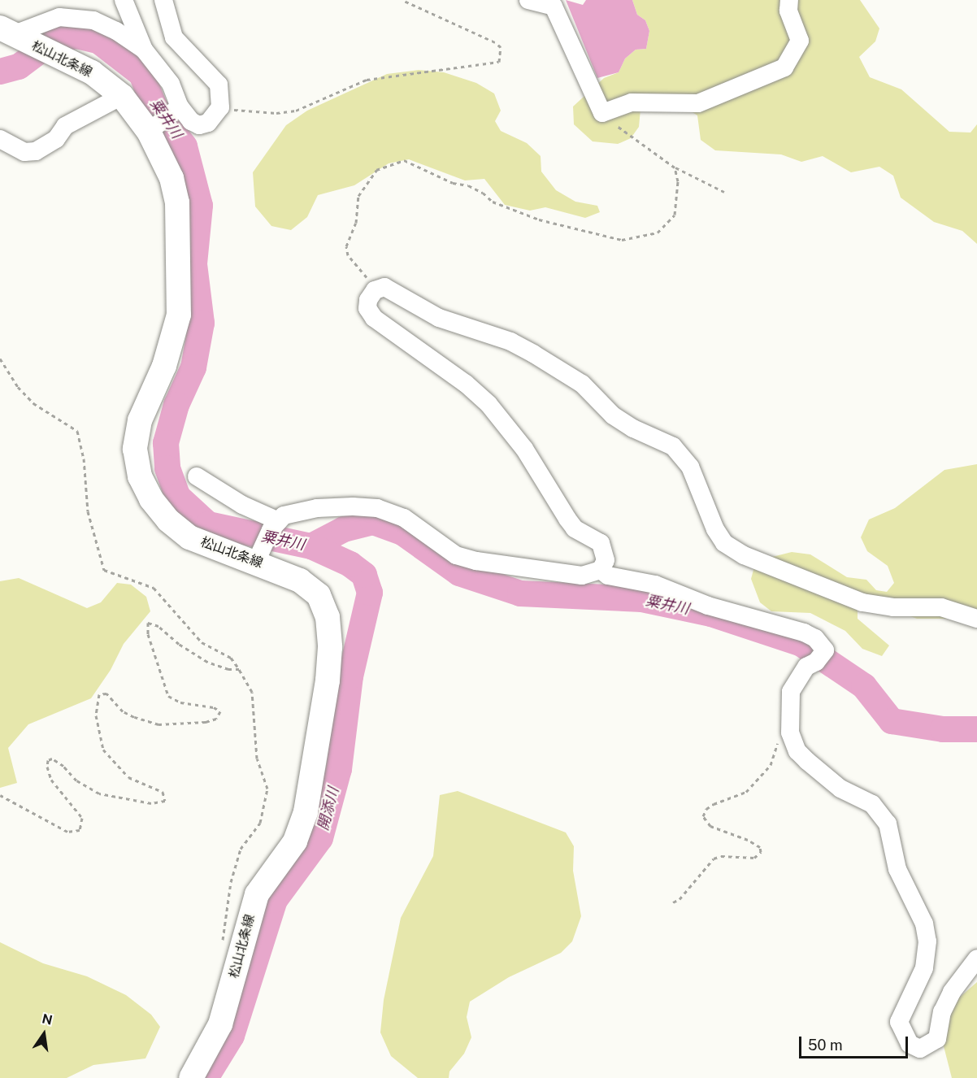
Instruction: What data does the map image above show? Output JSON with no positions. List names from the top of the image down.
{
  "streets": {
    "main road": ["松山北条線"]
  },
  "water": ["粟井川", "開添川"],
  "scale_bar": "50 m",
  "north": "top"
}
